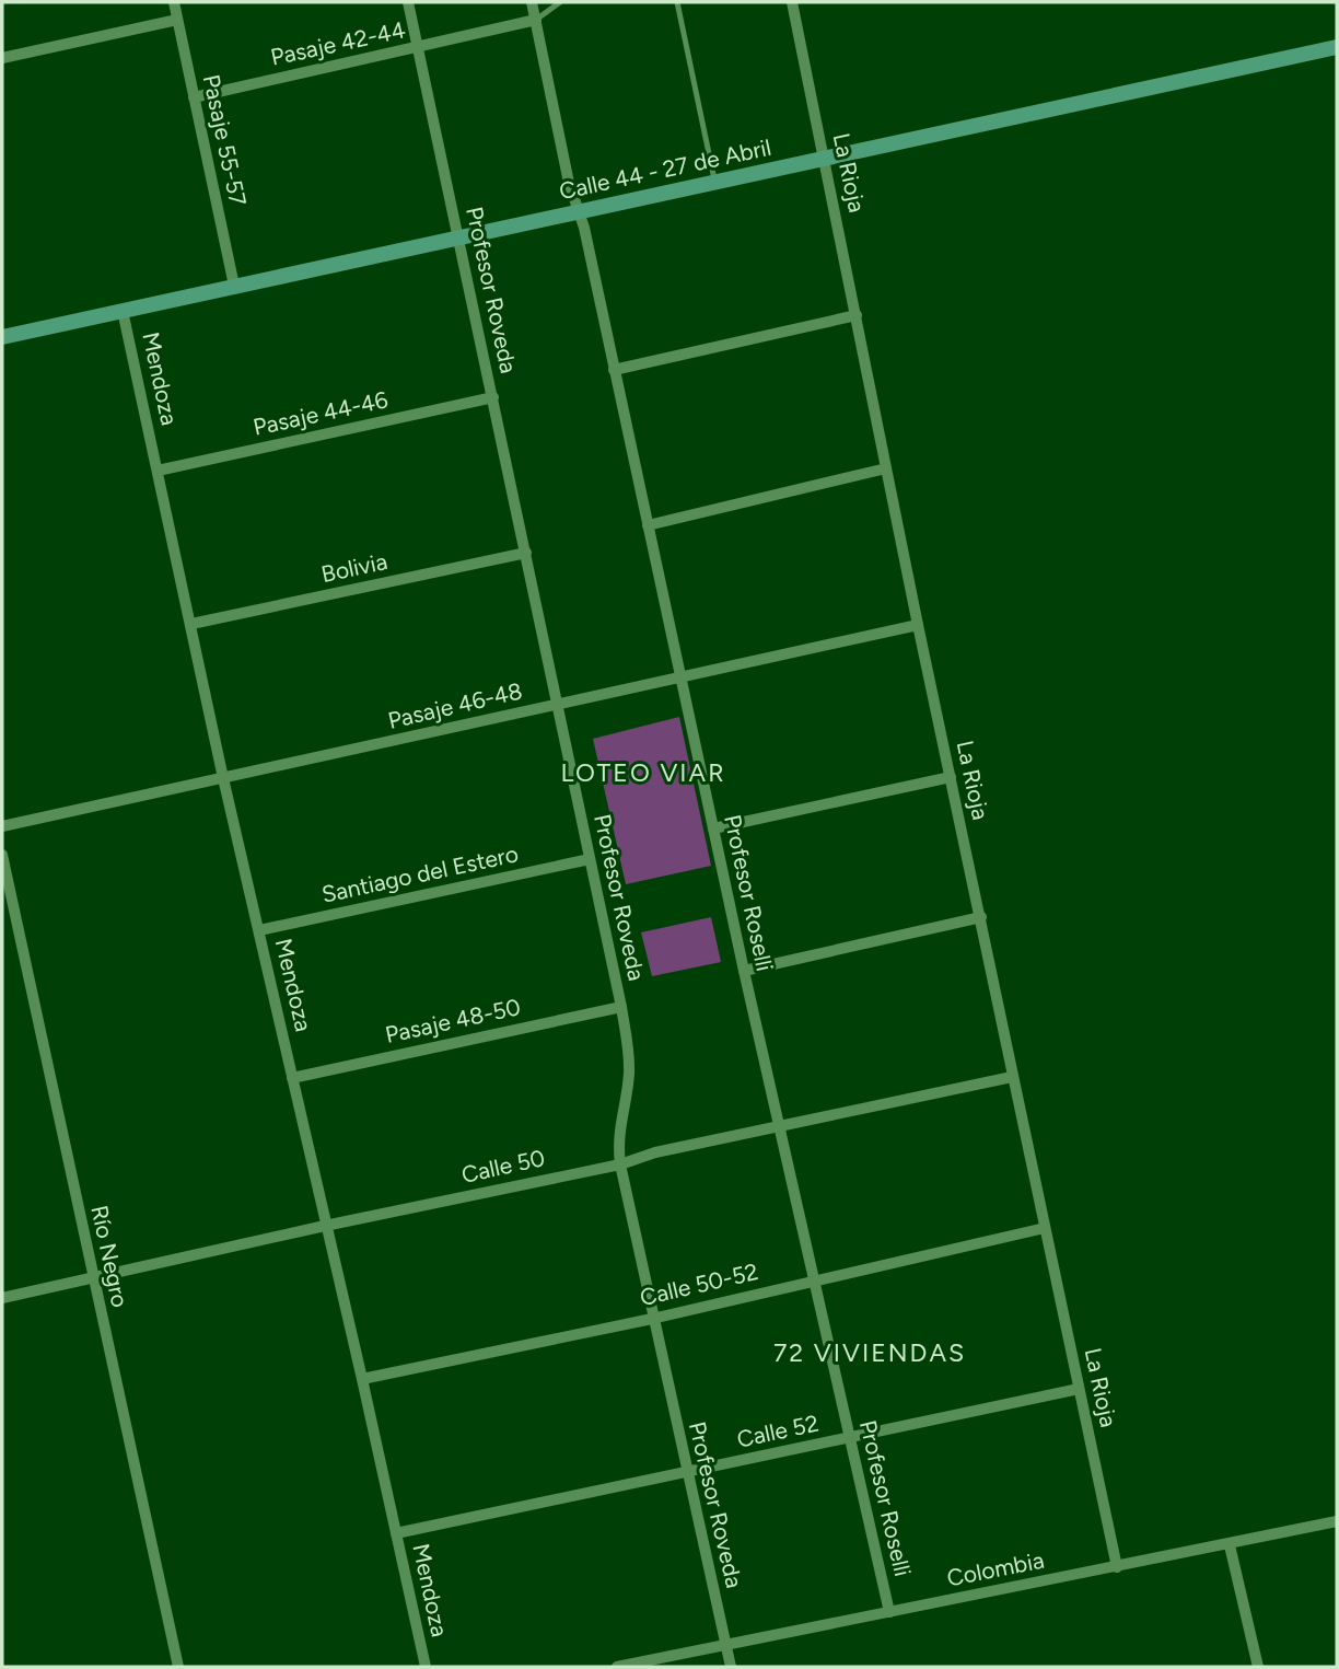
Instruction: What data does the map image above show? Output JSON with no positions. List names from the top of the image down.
{
  "streets": {
    "street": [
      "Pasaje 42-44",
      "Pasaje 55-57",
      "Calle 44 - 27 de Abril",
      "La Rioja",
      "Profesor Roveda",
      "Mendoza",
      "Pasaje 44-46",
      "Bolivia",
      "Pasaje 46-48",
      "Santiago del Estero",
      "Profesor Roselli",
      "Pasaje 48-50",
      "Calle 50",
      "Río Negro",
      "Calle 50-52",
      "Calle 52",
      "Colombia"
    ]
  },
  "crossings": [
    ["Pasaje 42-44", "Pasaje 55-57"],
    ["Pasaje 42-44", "Profesor Roveda"],
    ["Pasaje 42-44", "Profesor Roselli"],
    ["Pasaje 55-57", "Calle 44 - 27 de Abril"],
    ["Calle 44 - 27 de Abril", "La Rioja"],
    ["Calle 44 - 27 de Abril", "Profesor Roveda"],
    ["Calle 44 - 27 de Abril", "Mendoza"],
    ["Calle 44 - 27 de Abril", "Profesor Roselli"],
    ["La Rioja", "Pasaje 46-48"],
    ["La Rioja", "Calle 50"],
    ["La Rioja", "Calle 50-52"],
    ["La Rioja", "Calle 52"],
    ["La Rioja", "Colombia"],
    ["Profesor Roveda", "Pasaje 44-46"],
    ["Profesor Roveda", "Bolivia"],
    ["Profesor Roveda", "Pasaje 46-48"],
    ["Profesor Roveda", "Santiago del Estero"],
    ["Profesor Roveda", "Pasaje 48-50"],
    ["Profesor Roveda", "Calle 50"],
    ["Profesor Roveda", "Calle 50-52"],
    ["Profesor Roveda", "Calle 52"],
    ["Profesor Roveda", "Colombia"],
    ["Mendoza", "Pasaje 44-46"],
    ["Mendoza", "Bolivia"],
    ["Mendoza", "Pasaje 46-48"],
    ["Mendoza", "Santiago del Estero"],
    ["Mendoza", "Pasaje 48-50"],
    ["Mendoza", "Calle 50"],
    ["Mendoza", "Calle 50-52"],
    ["Mendoza", "Calle 52"],
    ["Pasaje 46-48", "Profesor Roselli"],
    ["Profesor Roselli", "Calle 50"],
    ["Profesor Roselli", "Calle 50-52"],
    ["Profesor Roselli", "Calle 52"],
    ["Profesor Roselli", "Colombia"],
    ["Calle 50", "Río Negro"]
  ],
  "districts": ["LOTEO VIAR", "72 VIVIENDAS"]
}
